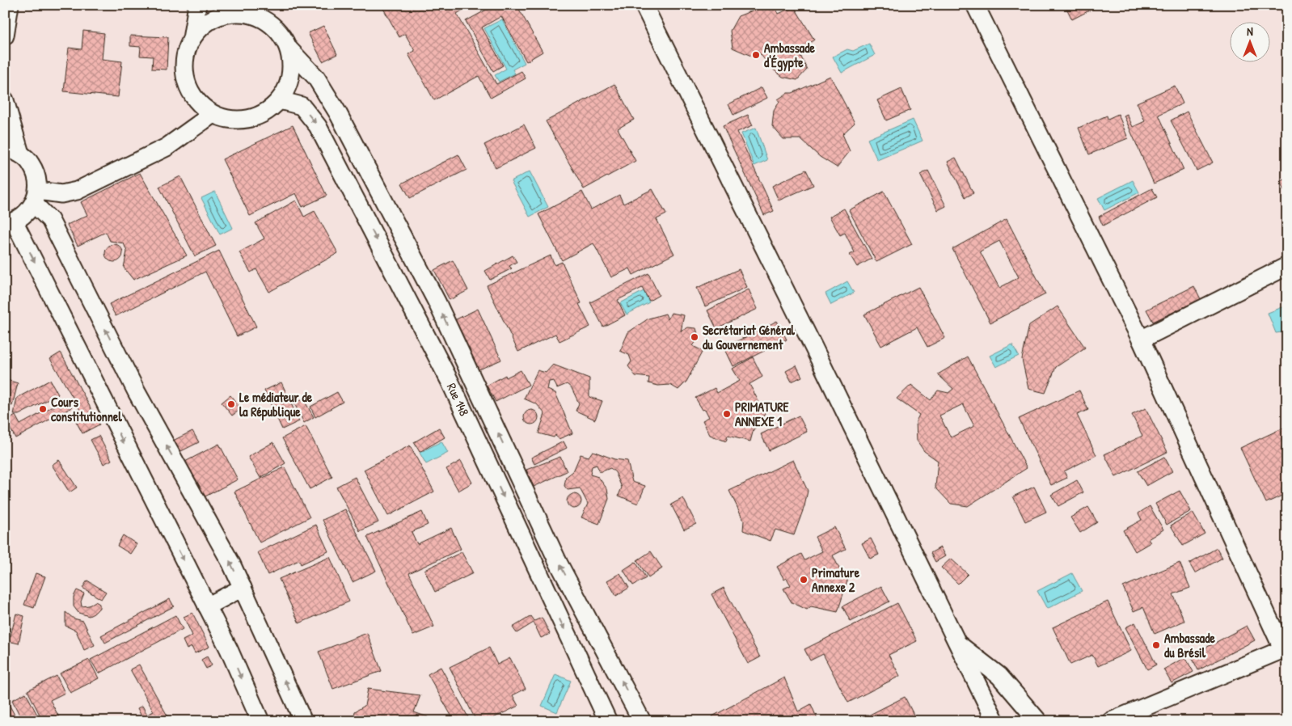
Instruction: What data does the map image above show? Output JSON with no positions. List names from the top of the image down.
{
  "streets": {
    "street": ["Rue 148"]
  },
  "places": [
    "Ambassade d'Égypte",
    "Secrétariat Général du Gouvernement",
    "Le médiateur de la République",
    "Cours constitutionnel",
    "PRIMATURE ANNEXE 1",
    "Primature Annexe 2",
    "Ambassade du Brésil"
  ],
  "north": "top"
}
